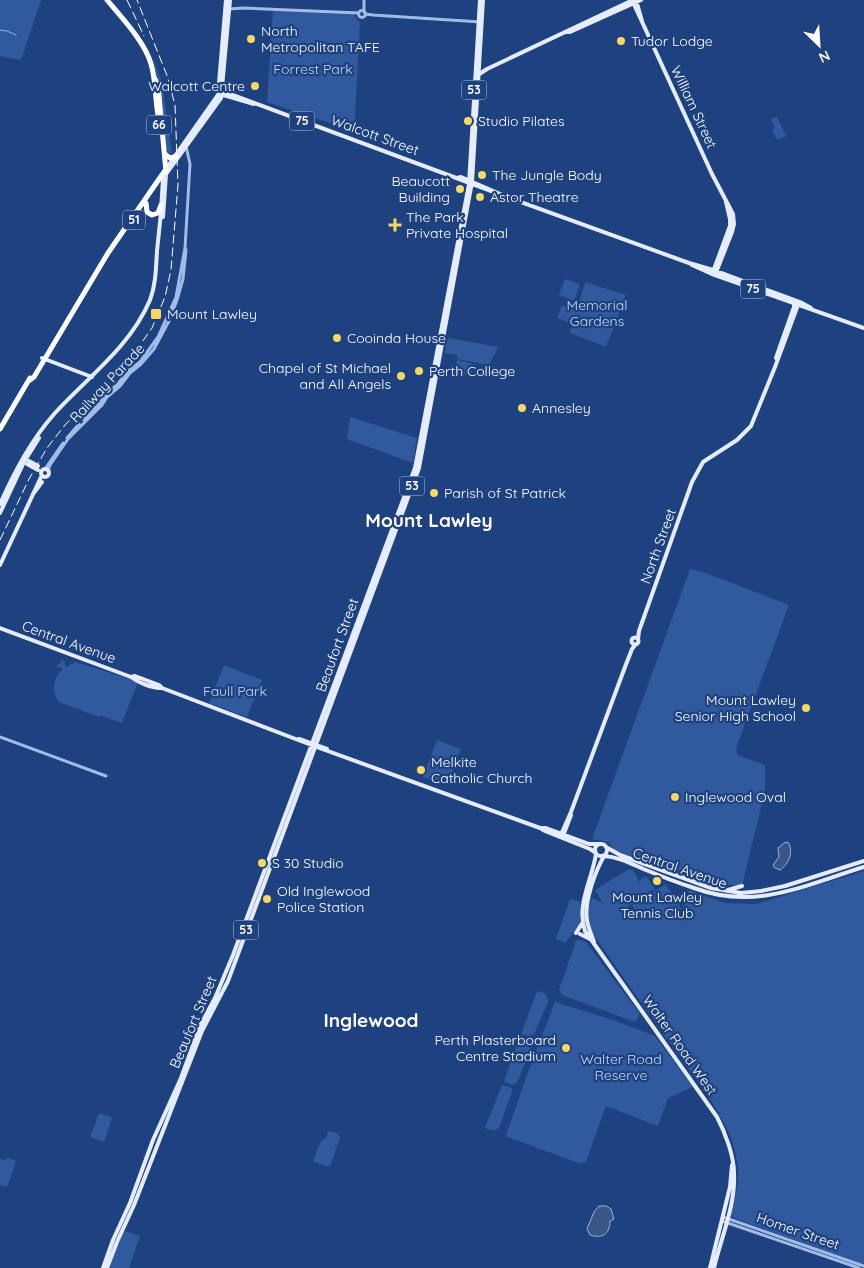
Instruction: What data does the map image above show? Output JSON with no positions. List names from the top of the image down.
{
  "streets": {
    "highway": ["66", "51"],
    "main road": [
      "53",
      "William Street",
      "75",
      "Walcott Street",
      "Railway Parade",
      "North Street",
      "Central Avenue",
      "Beaufort Street",
      "Walter Road West"
    ],
    "street": ["Homer Street"]
  },
  "crossings": [
    ["William Street", "Walcott Street"],
    ["66", "51"],
    ["Walcott Street", "51"],
    ["Walcott Street", "North Street"],
    ["Walcott Street", "Beaufort Street"],
    ["51", "Railway Parade"],
    ["North Street", "Central Avenue"],
    ["Central Avenue", "Beaufort Street"],
    ["Walter Road West", "Homer Street"]
  ],
  "districts": ["Mount Lawley", "Inglewood"],
  "parks": [
    "Forrest Park",
    "Memorial Gardens",
    "Faull Park",
    "Walter Road Reserve"
  ],
  "places": {
    "other": [
      "North Metropolitan TAFE",
      "Tudor Lodge",
      "Walcott Centre",
      "Studio Pilates",
      "The Jungle Body",
      "Beaucott Building",
      "Astor Theatre",
      "Cooinda House",
      "Perth College",
      "Chapel of St Michael and All Angels",
      "Annesley",
      "Parish of St Patrick",
      "Mount Lawley Senior High School",
      "Melkite Catholic Church",
      "Inglewood Oval",
      "S 30 Studio",
      "Mount Lawley Tennis Club",
      "Old Inglewood Police Station",
      "Perth Plasterboard Centre Stadium"
    ],
    "health": ["The Park Private Hospital"],
    "transit": ["Mount Lawley"]
  },
  "north": "bottom right"
}
